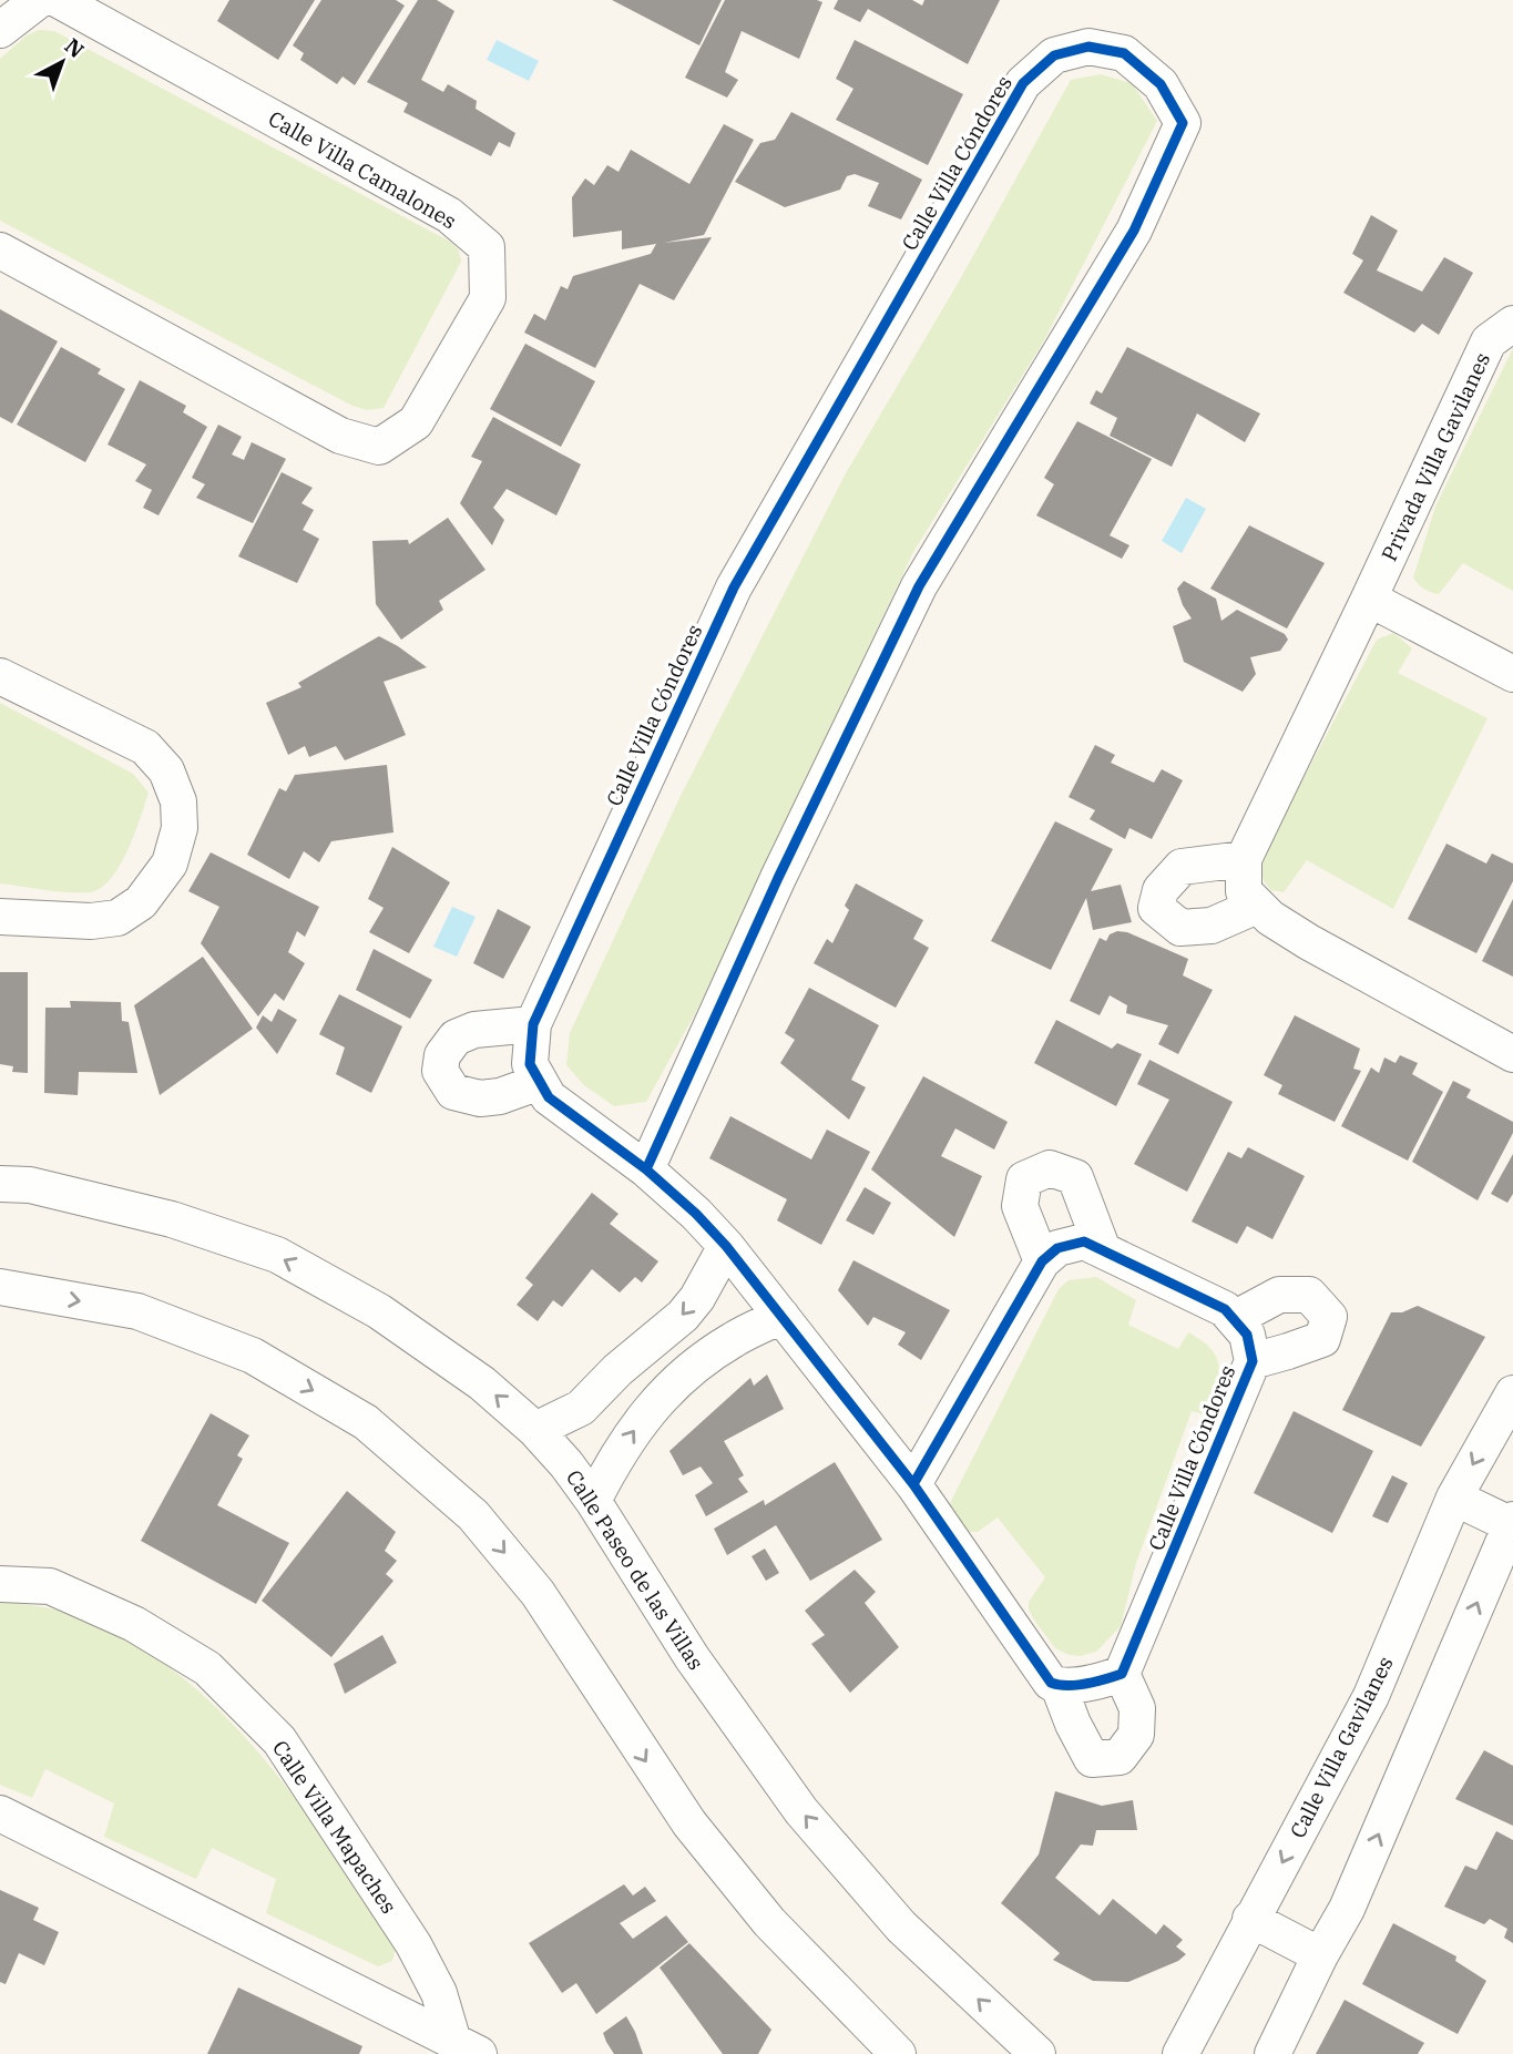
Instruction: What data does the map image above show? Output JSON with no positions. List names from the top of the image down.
{
  "streets": {
    "street": [
      "Calle Villa Cóndores",
      "Calle Villa Camalones",
      "Privada Villa Gavilanes",
      "Calle Paseo de las Villas",
      "Calle Villa Gavilanes",
      "Calle Villa Mapaches"
    ]
  },
  "north": "top right"
}
